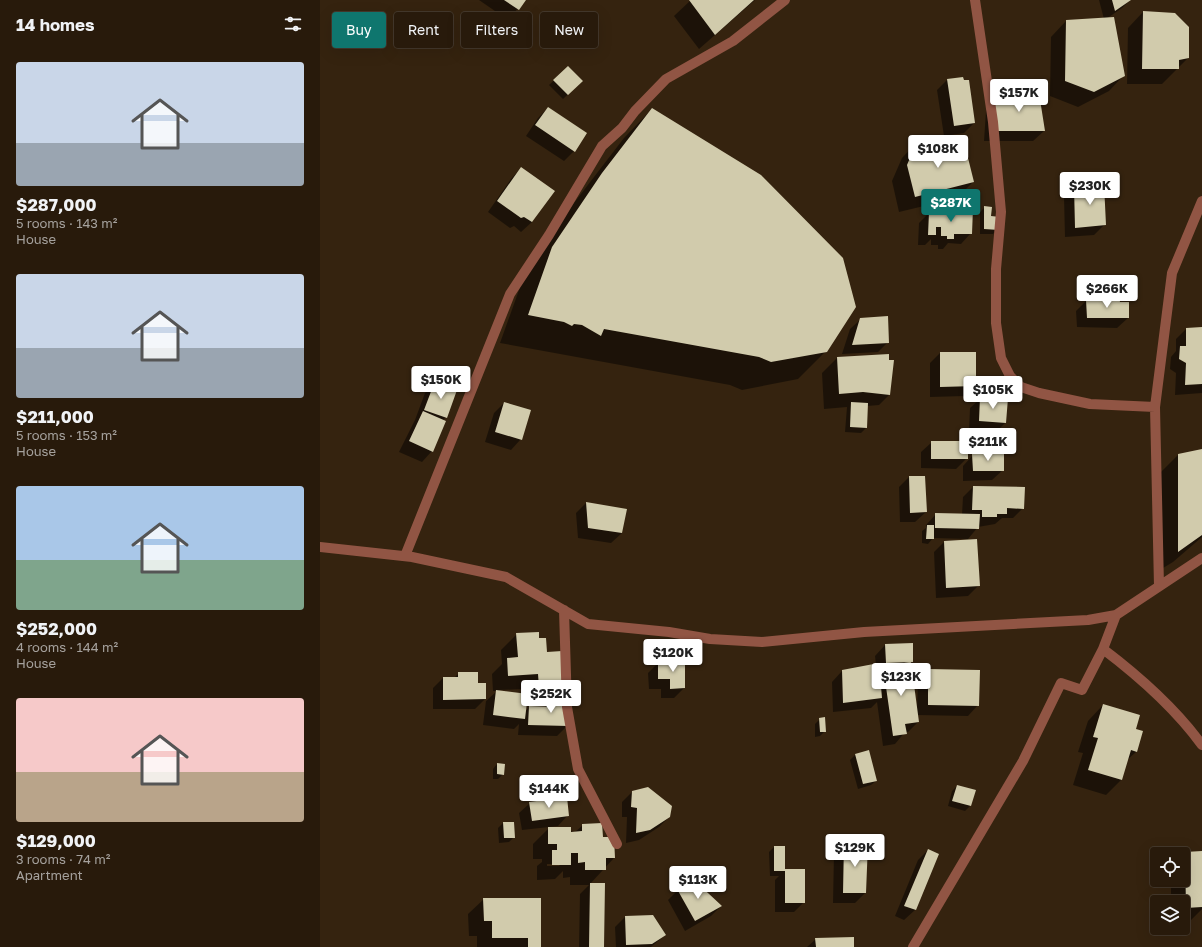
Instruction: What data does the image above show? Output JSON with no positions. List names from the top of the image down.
{
  "page": {
    "heading": "14 homes",
    "chip": [
      "Buy",
      "Rent",
      "Filters",
      "New"
    ],
    "list": [
      {
        "name": "$287,000",
        "note": "5 rooms · 143 m² · House"
      },
      {
        "name": "$211,000",
        "note": "5 rooms · 153 m² · House"
      },
      {
        "name": "$252,000",
        "note": "4 rooms · 144 m² · House"
      },
      {
        "name": "$129,000",
        "note": "3 rooms · 74 m² · Apartment"
      }
    ],
    "price": [
      "$157K",
      "$108K",
      "$230K",
      "$287K",
      "$266K",
      "$150K",
      "$105K",
      "$211K",
      "$120K",
      "$123K",
      "$252K",
      "$144K",
      "$129K",
      "$113K"
    ]
  }
}
